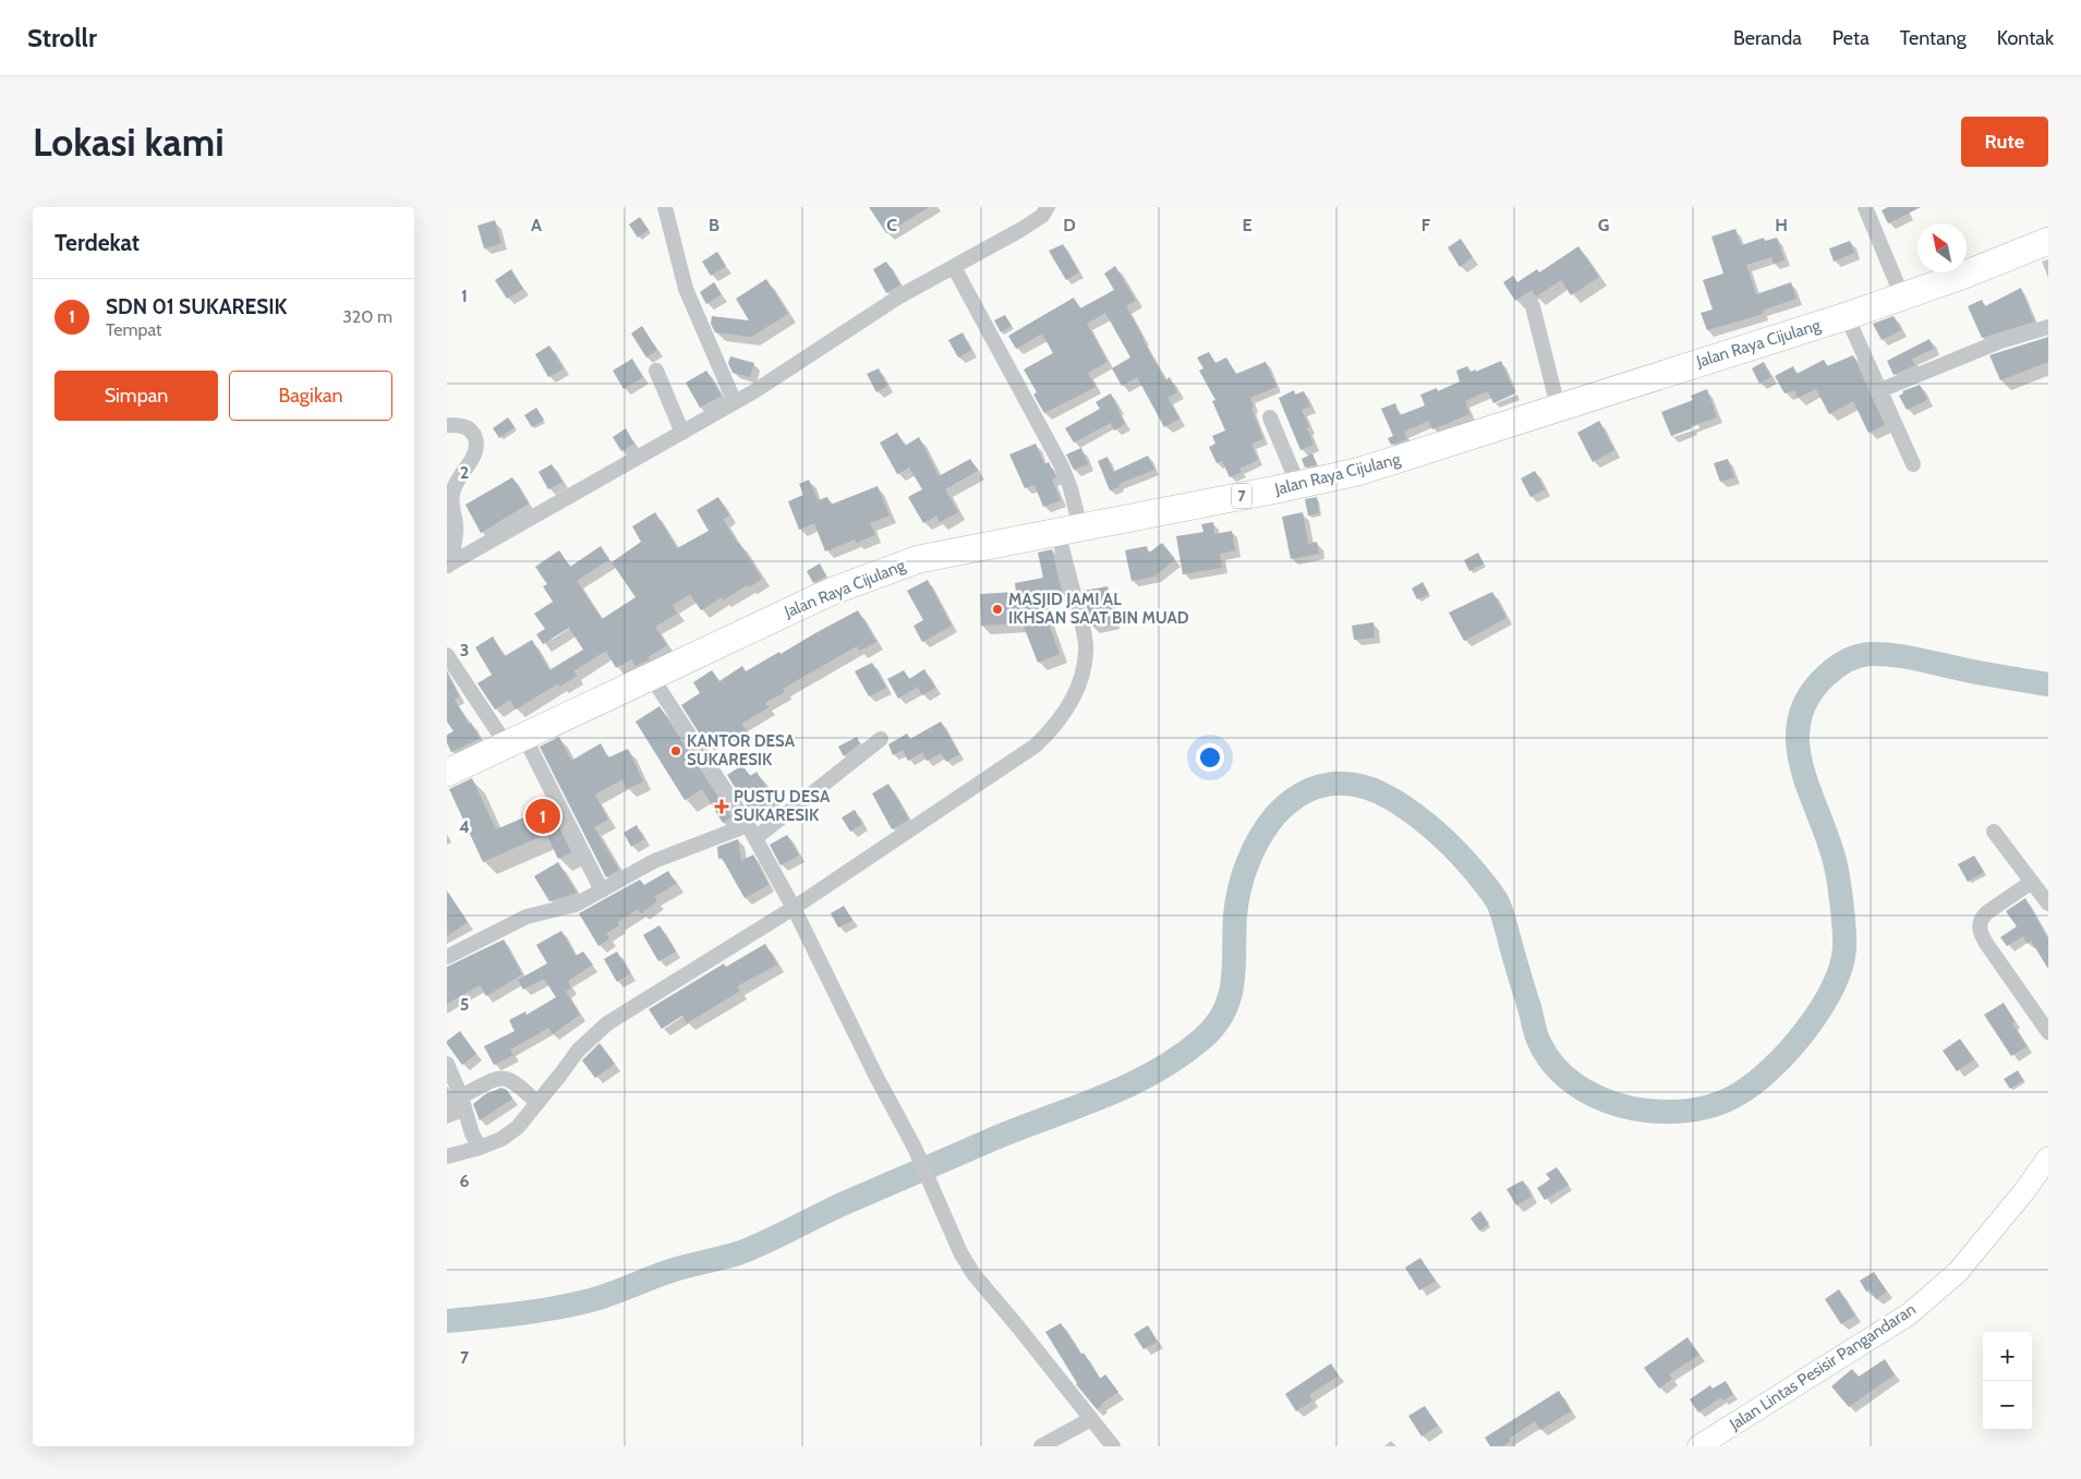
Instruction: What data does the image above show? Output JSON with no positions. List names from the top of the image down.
{
  "streets": {
    "highway": ["Jalan Raya Cijulang", "7"],
    "street": ["Jalan Lintas Pesisir Pangandaran"]
  },
  "places": {
    "other": ["MASJID JAMI AL IKHSAN SAAT BIN MUAD", "KANTOR DESA SUKARESIK"],
    "health": ["PUSTU DESA SUKARESIK"]
  },
  "north": "top left",
  "page": {
    "header": "Strollr",
    "nav": [
      "Beranda",
      "Peta",
      "Tentang",
      "Kontak"
    ],
    "buttons": [
      "Rute",
      ["Simpan", "Bagikan"]
    ],
    "title": "Lokasi kami",
    "heading": "Terdekat",
    "list": [
      {
        "mark": "1",
        "name": "SDN 01 SUKARESIK",
        "note": "Tempat",
        "value": "320 m"
      }
    ],
    "pins": "1",
    "map_buttons": ["+", "−"]
  },
  "grid": {
    "columns": [
      "A",
      "B",
      "C",
      "D",
      "E",
      "F",
      "G",
      "H"
    ],
    "rows": [
      "1",
      "2",
      "3",
      "4",
      "5",
      "6",
      "7"
    ]
  }
}
